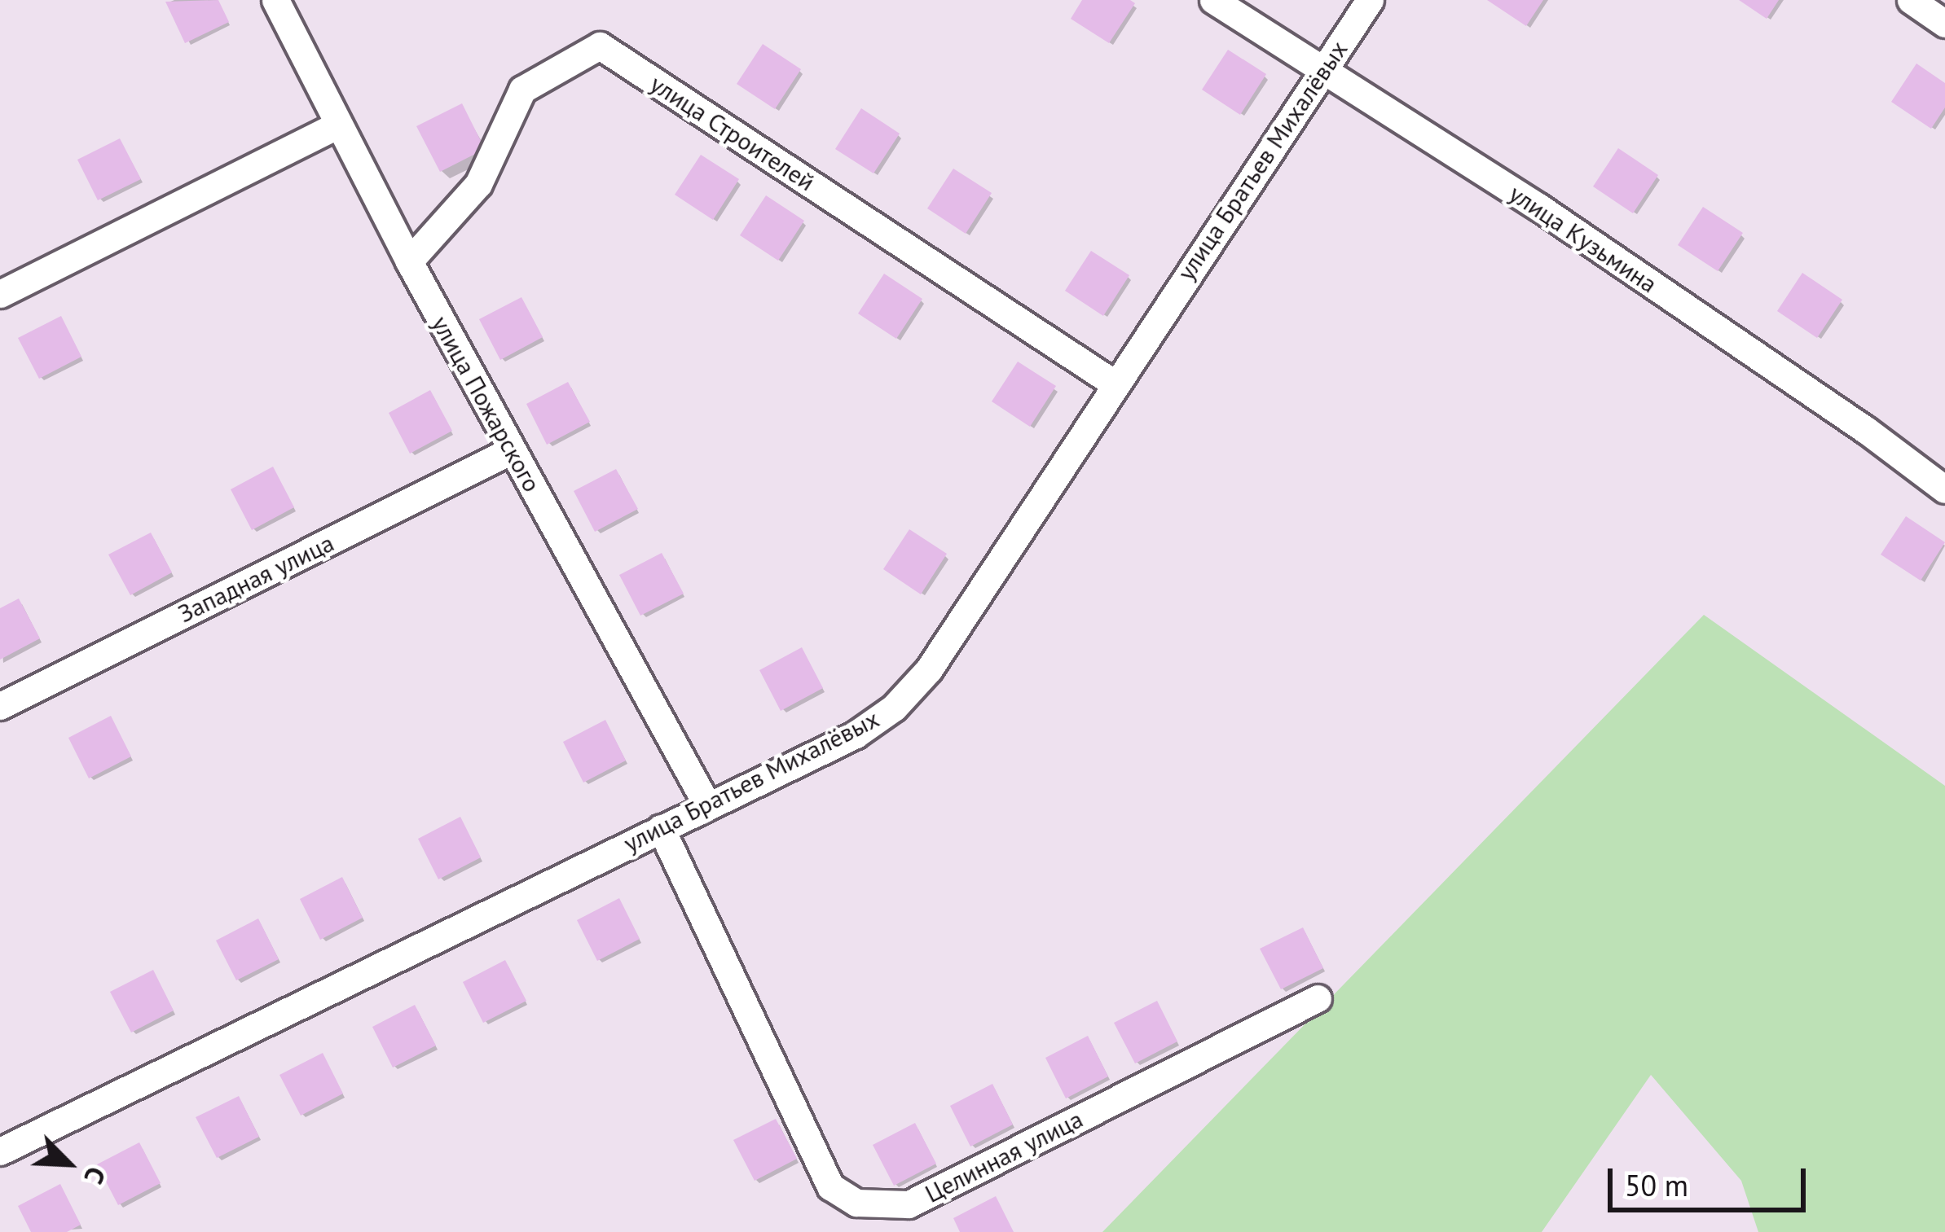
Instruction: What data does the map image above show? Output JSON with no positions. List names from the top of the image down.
{
  "streets": {
    "street": [
      "улица Строителей",
      "улица Братьев Михалёвых",
      "улица Кузьмина",
      "улица Пожарского",
      "Западная улица",
      "Целинная улица"
    ]
  },
  "crossings": [
    ["улица Строителей", "улица Братьев Михалёвых"],
    ["улица Строителей", "улица Пожарского"],
    ["улица Братьев Михалёвых", "улица Кузьмина"],
    ["улица Братьев Михалёвых", "улица Пожарского"],
    ["улица Братьев Михалёвых", "Целинная улица"],
    ["улица Пожарского", "Западная улица"]
  ],
  "scale_bar": "50 m",
  "north": "bottom right"
}
